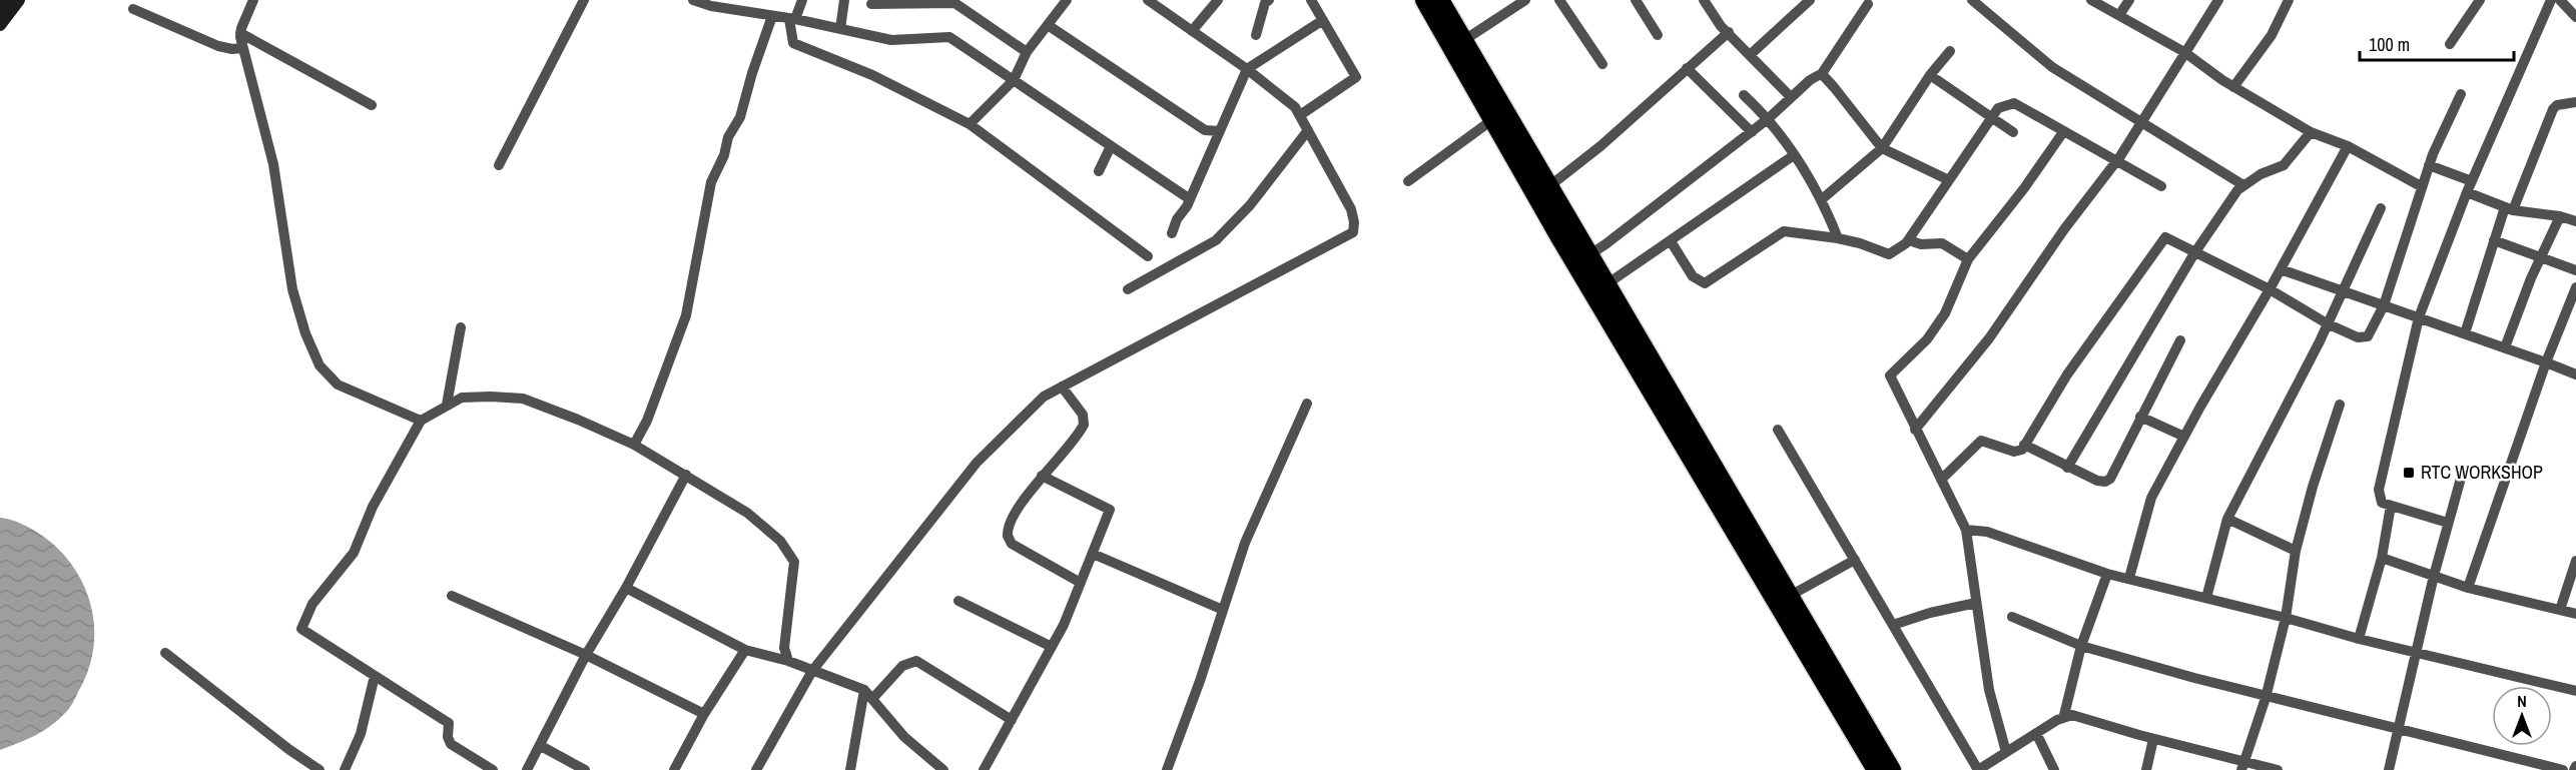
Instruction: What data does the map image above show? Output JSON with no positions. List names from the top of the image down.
{
  "places": {
    "transit": ["RTC WORKSHOP"]
  },
  "scale_bar": "100 m",
  "north": "top"
}
